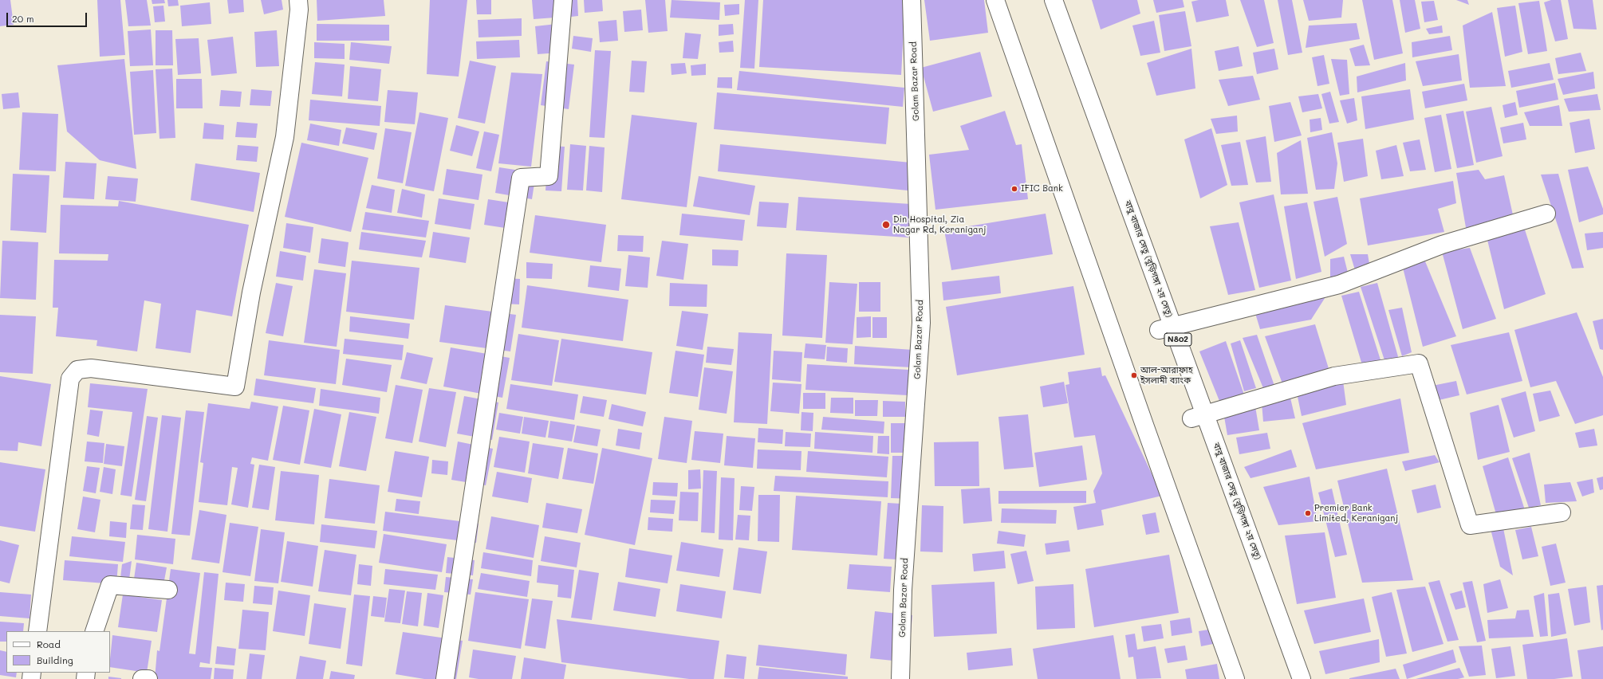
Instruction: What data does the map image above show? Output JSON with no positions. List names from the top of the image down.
{
  "streets": {
    "main road": ["Golam Bazar Road", "বাবু বাজার সেতু (বুড়িগঙ্গা ২য় সেতু)", "N802"]
  },
  "places": [
    "IFIC Bank",
    "Din Hospital, Zia Nagar Rd, Keraniganj",
    "আল-আরাফাহ ইসলামী ব্যাংক",
    "Premier Bank Limited, Keraniganj"
  ],
  "legend": ["Road", "Building"],
  "scale_bar": "20 m"
}
